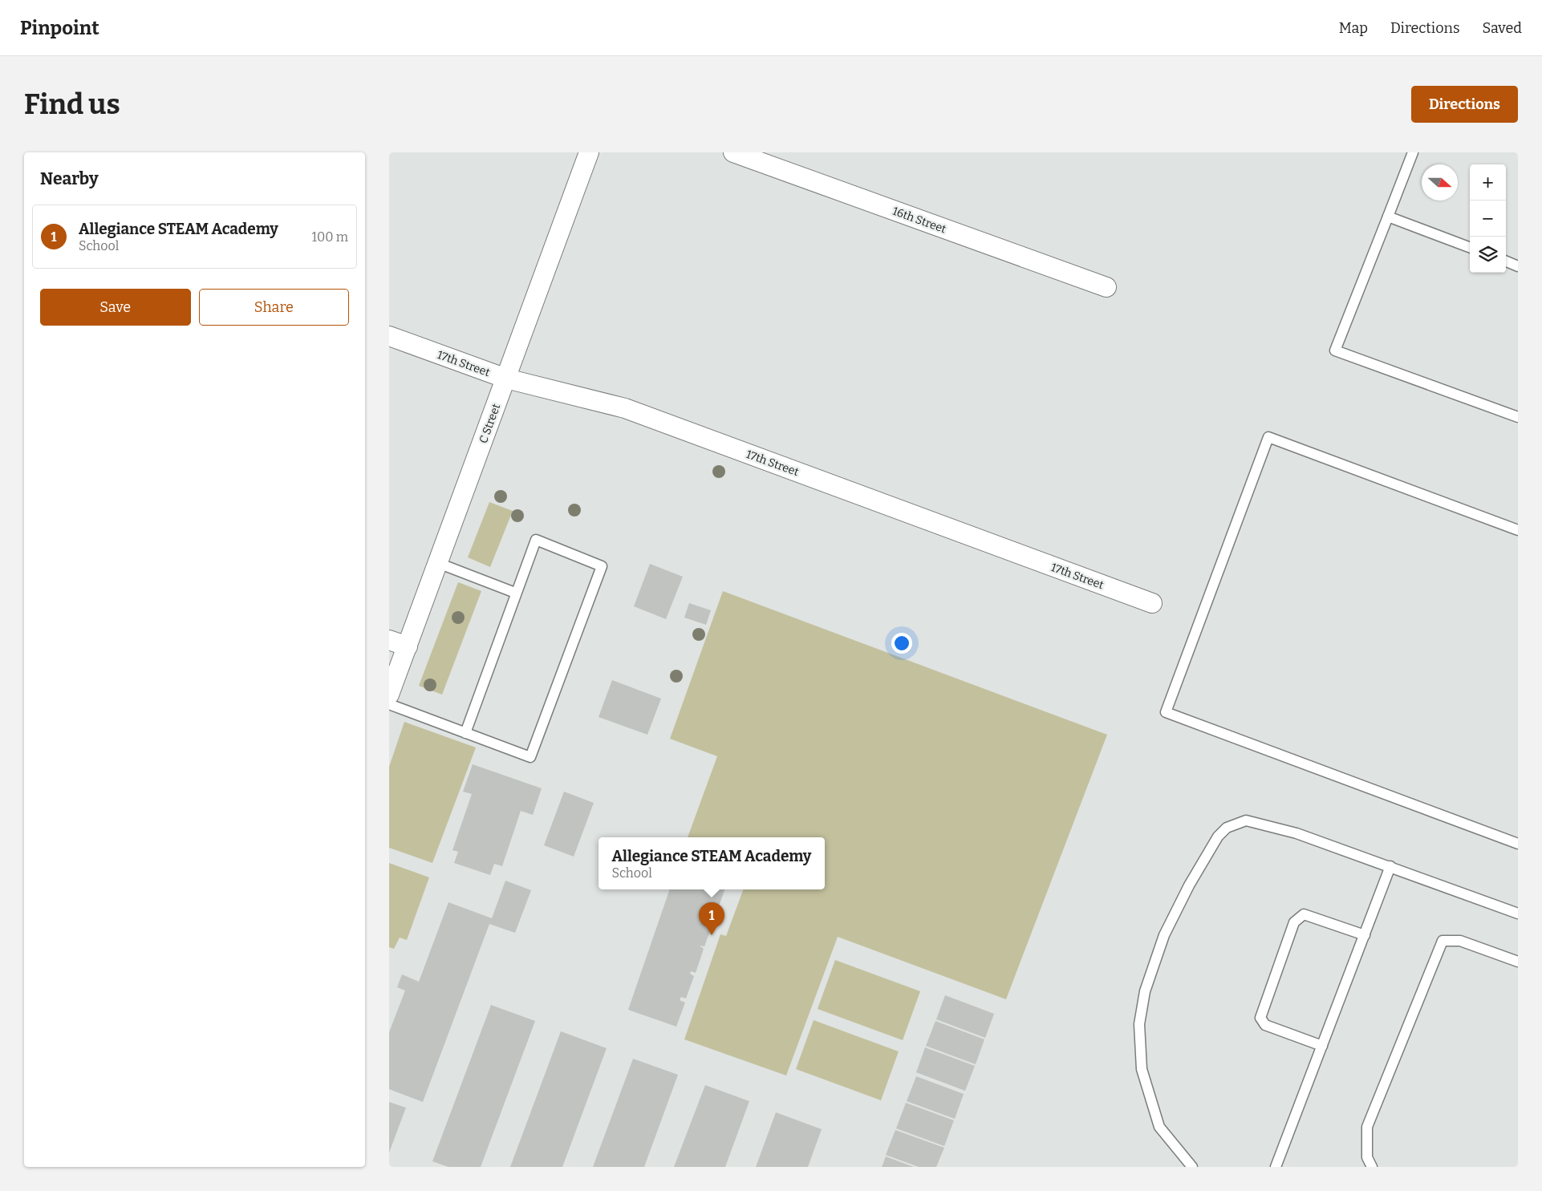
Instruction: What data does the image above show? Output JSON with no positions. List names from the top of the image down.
{
  "streets": {
    "street": ["16th Street", "17th Street", "C Street"]
  },
  "crossings": [
    ["17th Street", "C Street"]
  ],
  "north": "right",
  "page": {
    "header": "Pinpoint",
    "nav": ["Map", "Directions", "Saved"],
    "buttons": [
      "Directions",
      ["Save", "Share"]
    ],
    "title": "Find us",
    "heading": "Nearby",
    "map_buttons": ["+", "−"],
    "list": [
      {
        "mark": "1",
        "name": "Allegiance STEAM Academy",
        "note": "School",
        "value": "100 m"
      }
    ],
    "popup": ["Allegiance STEAM Academy", "School"],
    "pins": "1"
  }
}
